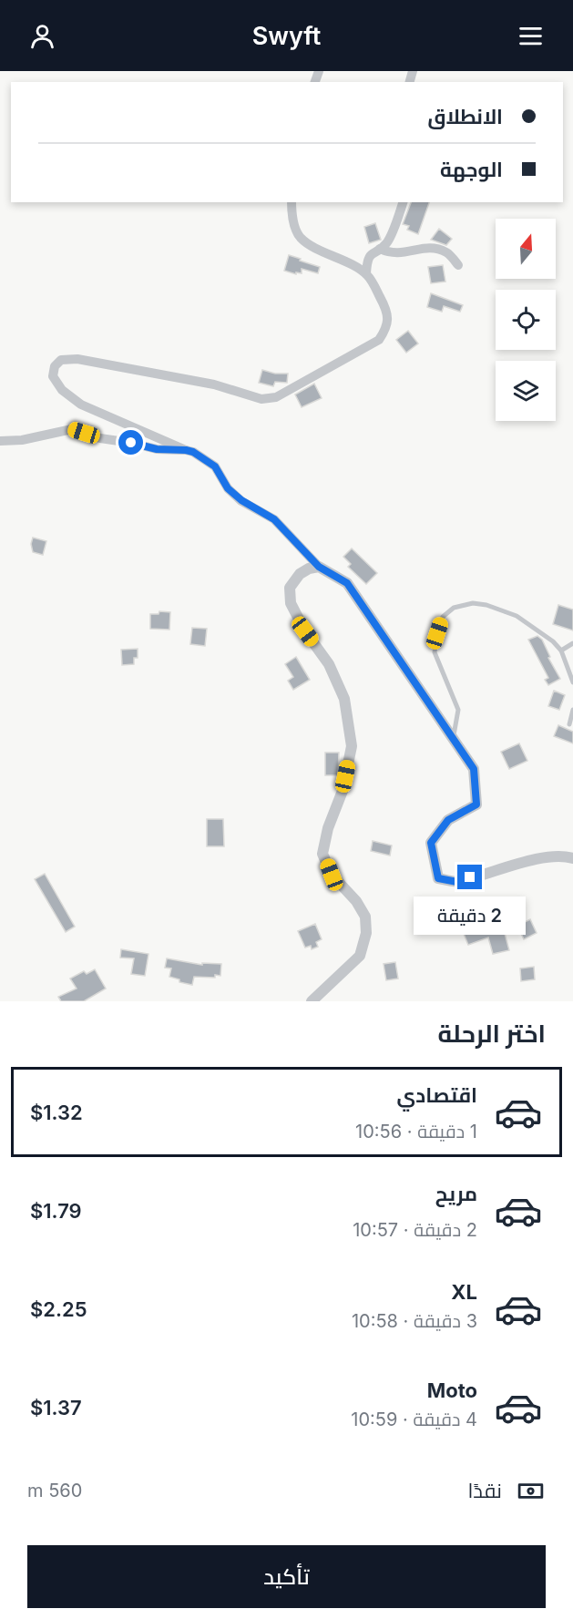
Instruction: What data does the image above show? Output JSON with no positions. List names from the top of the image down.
{
  "north": "top",
  "page": {
    "header": "Swyft",
    "banner": ["الانطلاق", "الوجهة"],
    "bubble": "2 دقيقة",
    "heading": "اختر الرحلة",
    "list": [
      {
        "name": "اقتصادي",
        "note": "1 دقيقة · 10:56",
        "value": "$1.32"
      },
      {
        "name": "مريح",
        "note": "2 دقيقة · 10:57",
        "value": "$1.79"
      },
      {
        "name": "XL",
        "note": "3 دقيقة · 10:58",
        "value": "$2.25"
      },
      {
        "name": "Moto",
        "note": "4 دقيقة · 10:59",
        "value": "$1.37"
      }
    ],
    "pay": ["نقدًا", "560 m"],
    "buttons": "تأكيد"
  }
}
